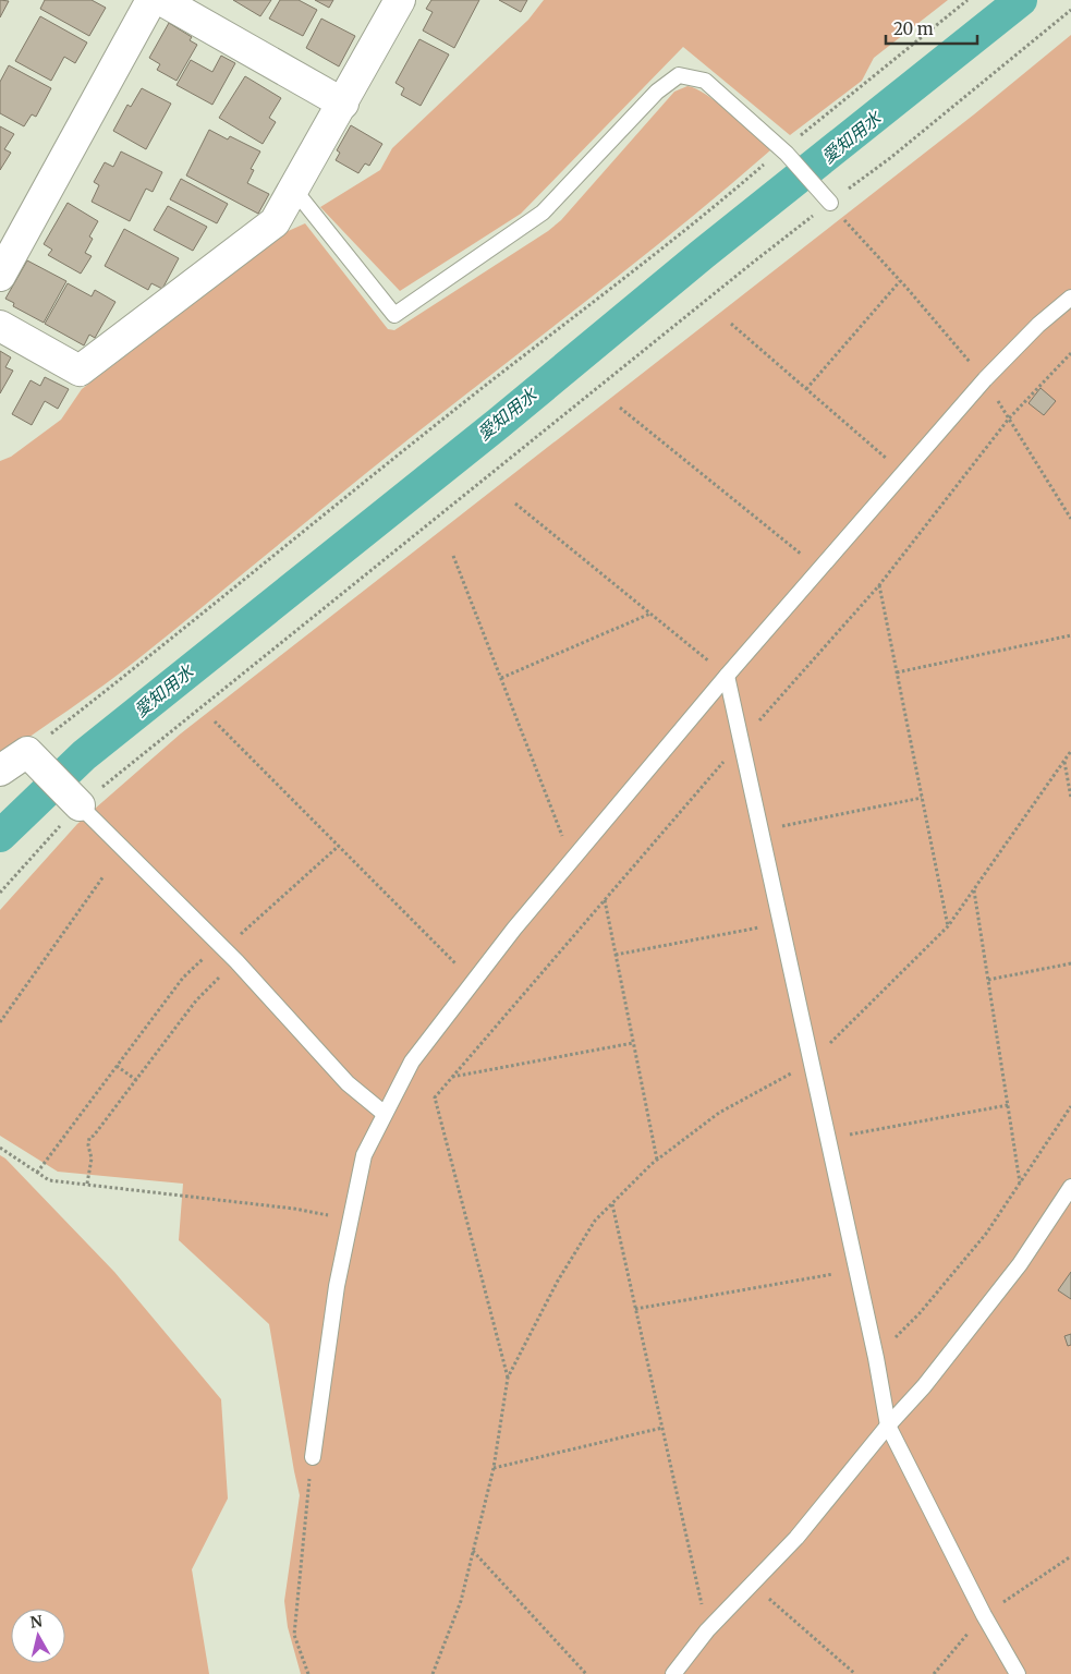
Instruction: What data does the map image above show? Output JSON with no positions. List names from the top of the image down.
{
  "water": ["愛知用水"],
  "scale_bar": "20 m",
  "north": "top"
}
